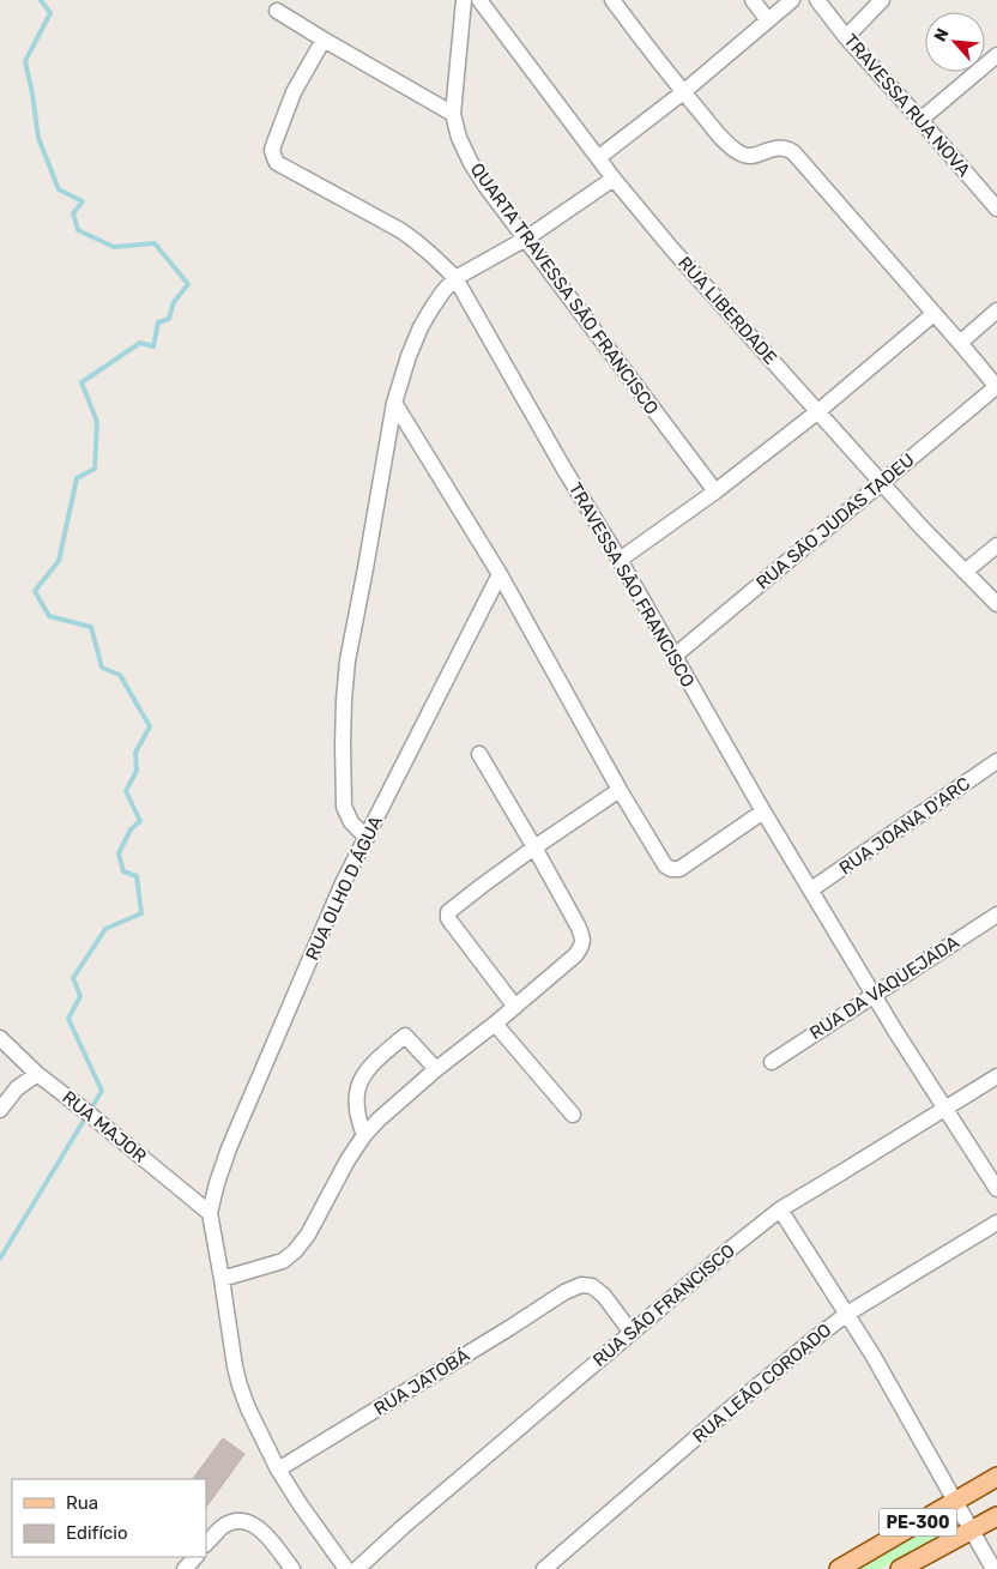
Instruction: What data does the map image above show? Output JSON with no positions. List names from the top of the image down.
{
  "streets": {
    "main road": ["PE-300"],
    "street": [
      "TRAVESSA RUA NOVA",
      "QUARTA TRAVESSA SÃO FRANCISCO",
      "RUA LIBERDADE",
      "RUA SÃO JUDAS TADEU",
      "TRAVESSA SÃO FRANCISCO",
      "RUA JOANA D'ARC",
      "RUA OLHO D ÁGUA",
      "RUA DA VAQUEJADA",
      "RUA MAJOR",
      "RUA SÃO FRANCISCO",
      "RUA JATOBÁ",
      "RUA LEÃO COROADO"
    ]
  },
  "crossings": [
    ["RUA LIBERDADE", "RUA SÃO JUDAS TADEU"],
    ["RUA SÃO JUDAS TADEU", "TRAVESSA SÃO FRANCISCO"],
    ["TRAVESSA SÃO FRANCISCO", "RUA JOANA D'ARC"],
    ["TRAVESSA SÃO FRANCISCO", "RUA DA VAQUEJADA"],
    ["TRAVESSA SÃO FRANCISCO", "RUA SÃO FRANCISCO"],
    ["RUA OLHO D ÁGUA", "RUA MAJOR"],
    ["RUA SÃO FRANCISCO", "RUA JATOBÁ"]
  ],
  "legend": ["Rua", "Edifício"],
  "north": "top left"
}
